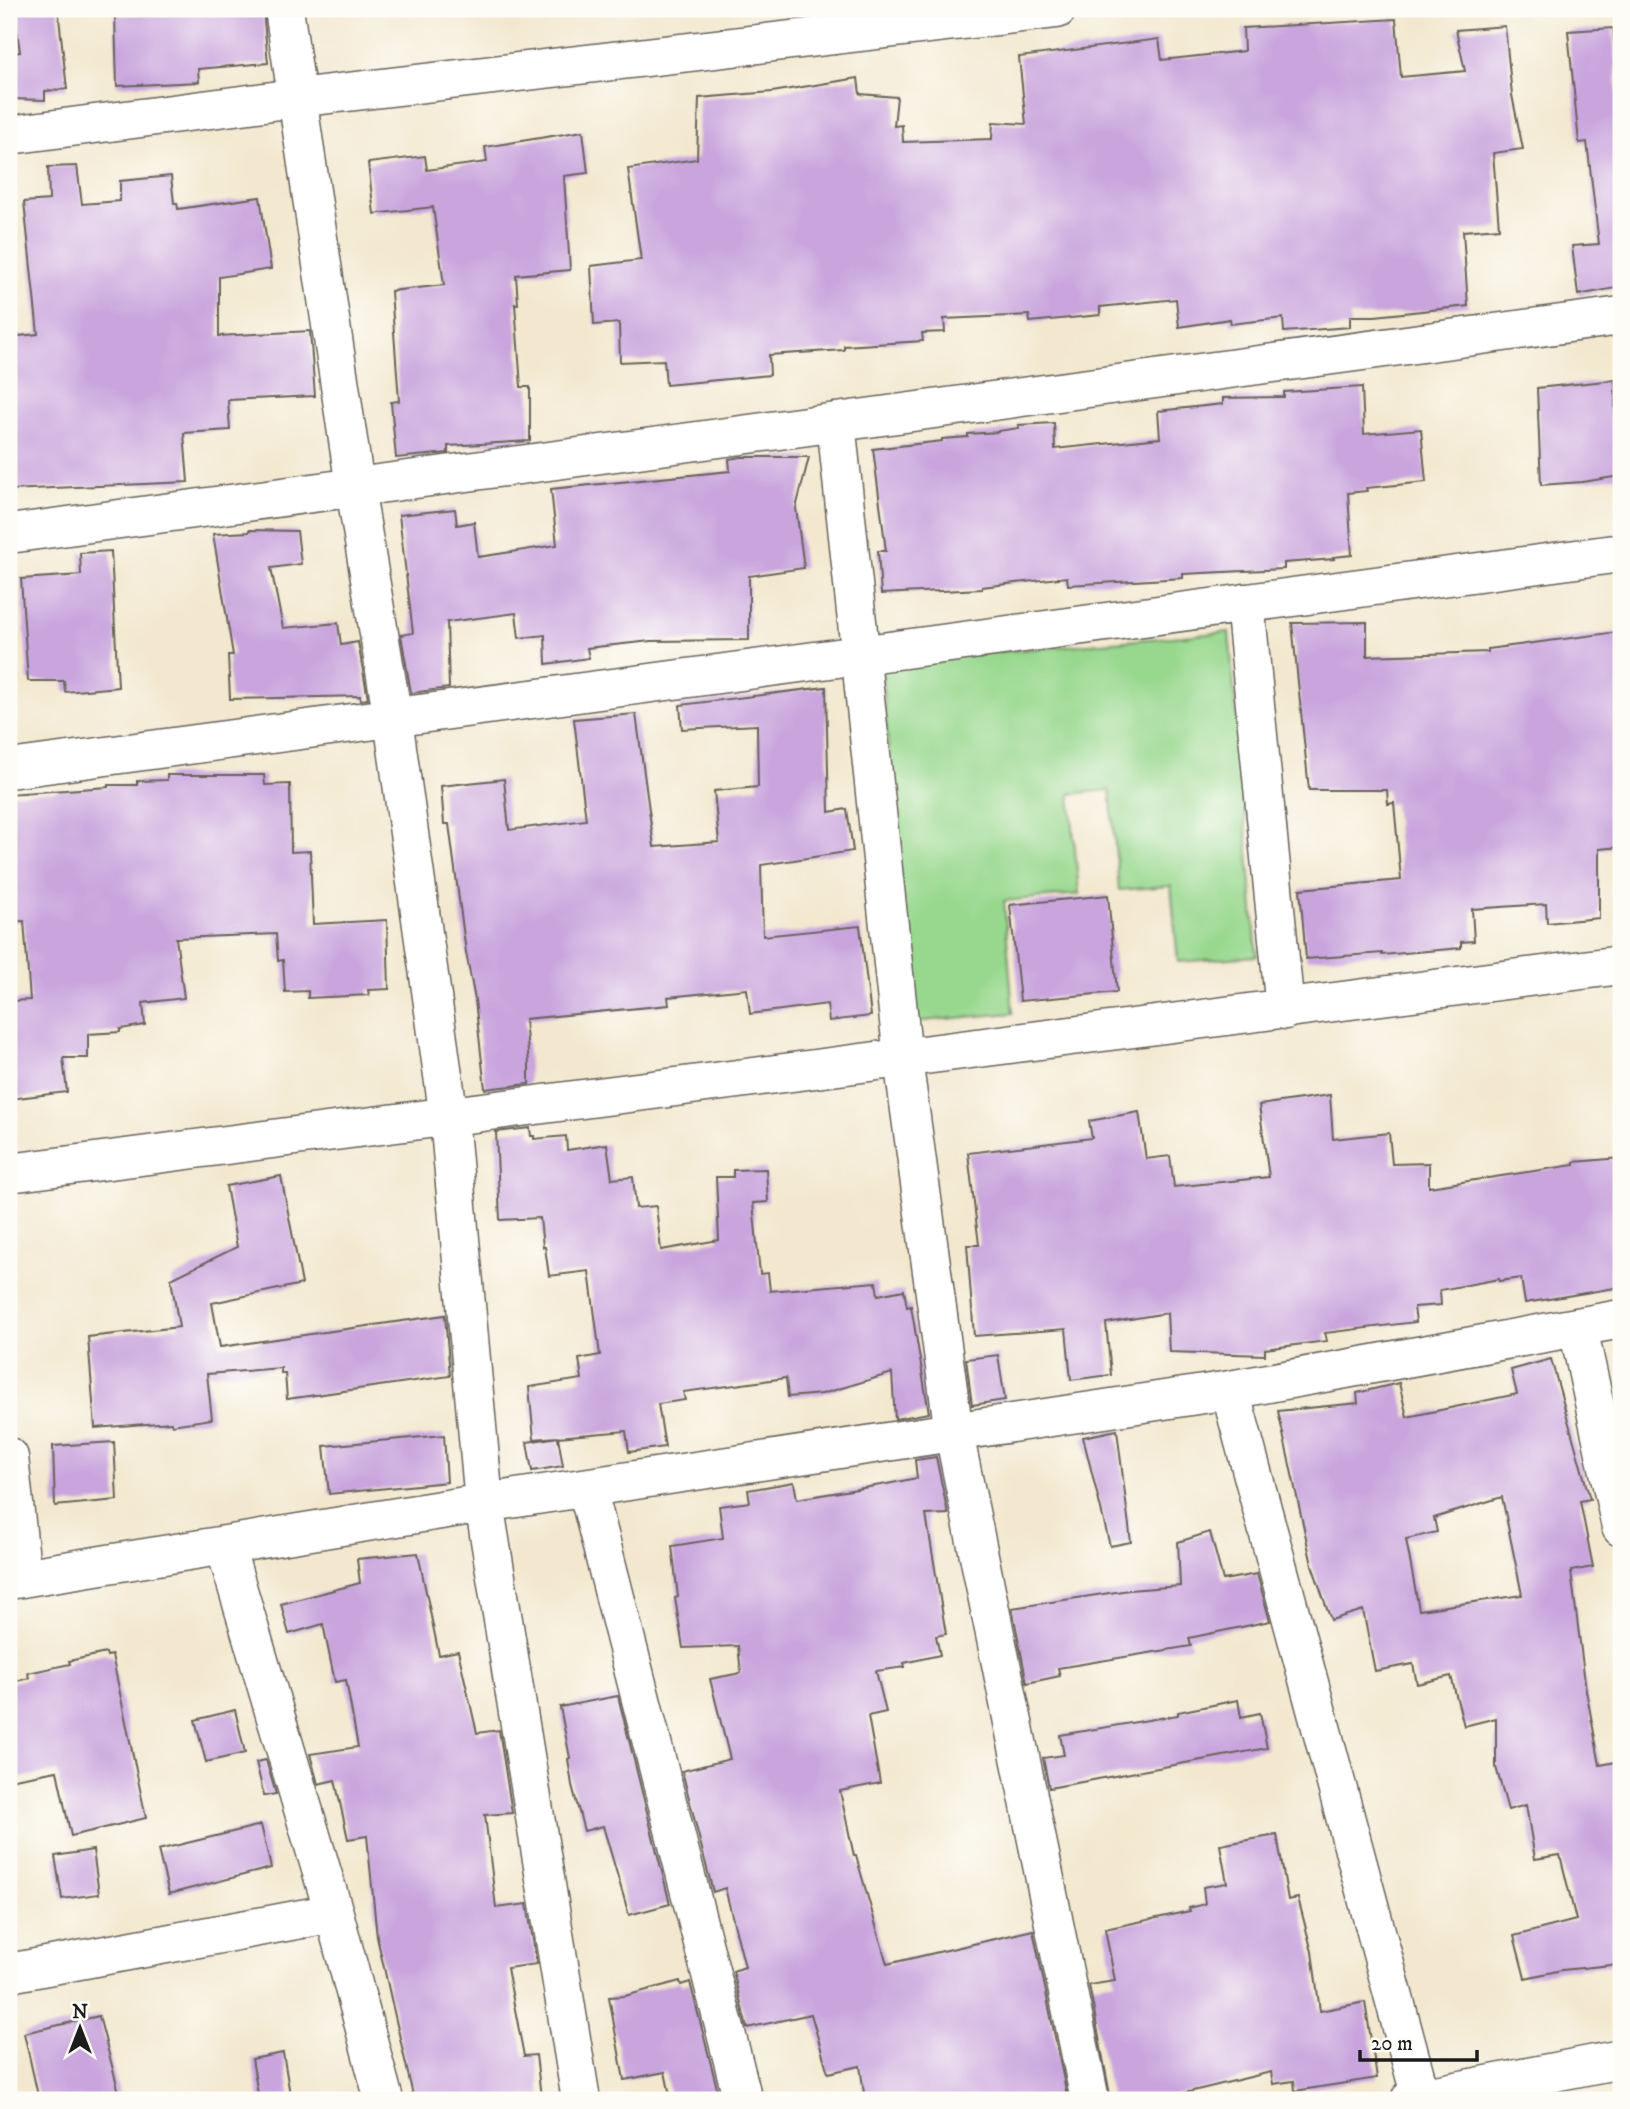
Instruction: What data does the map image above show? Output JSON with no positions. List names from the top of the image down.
{
  "scale_bar": "20 m",
  "north": "top"
}
